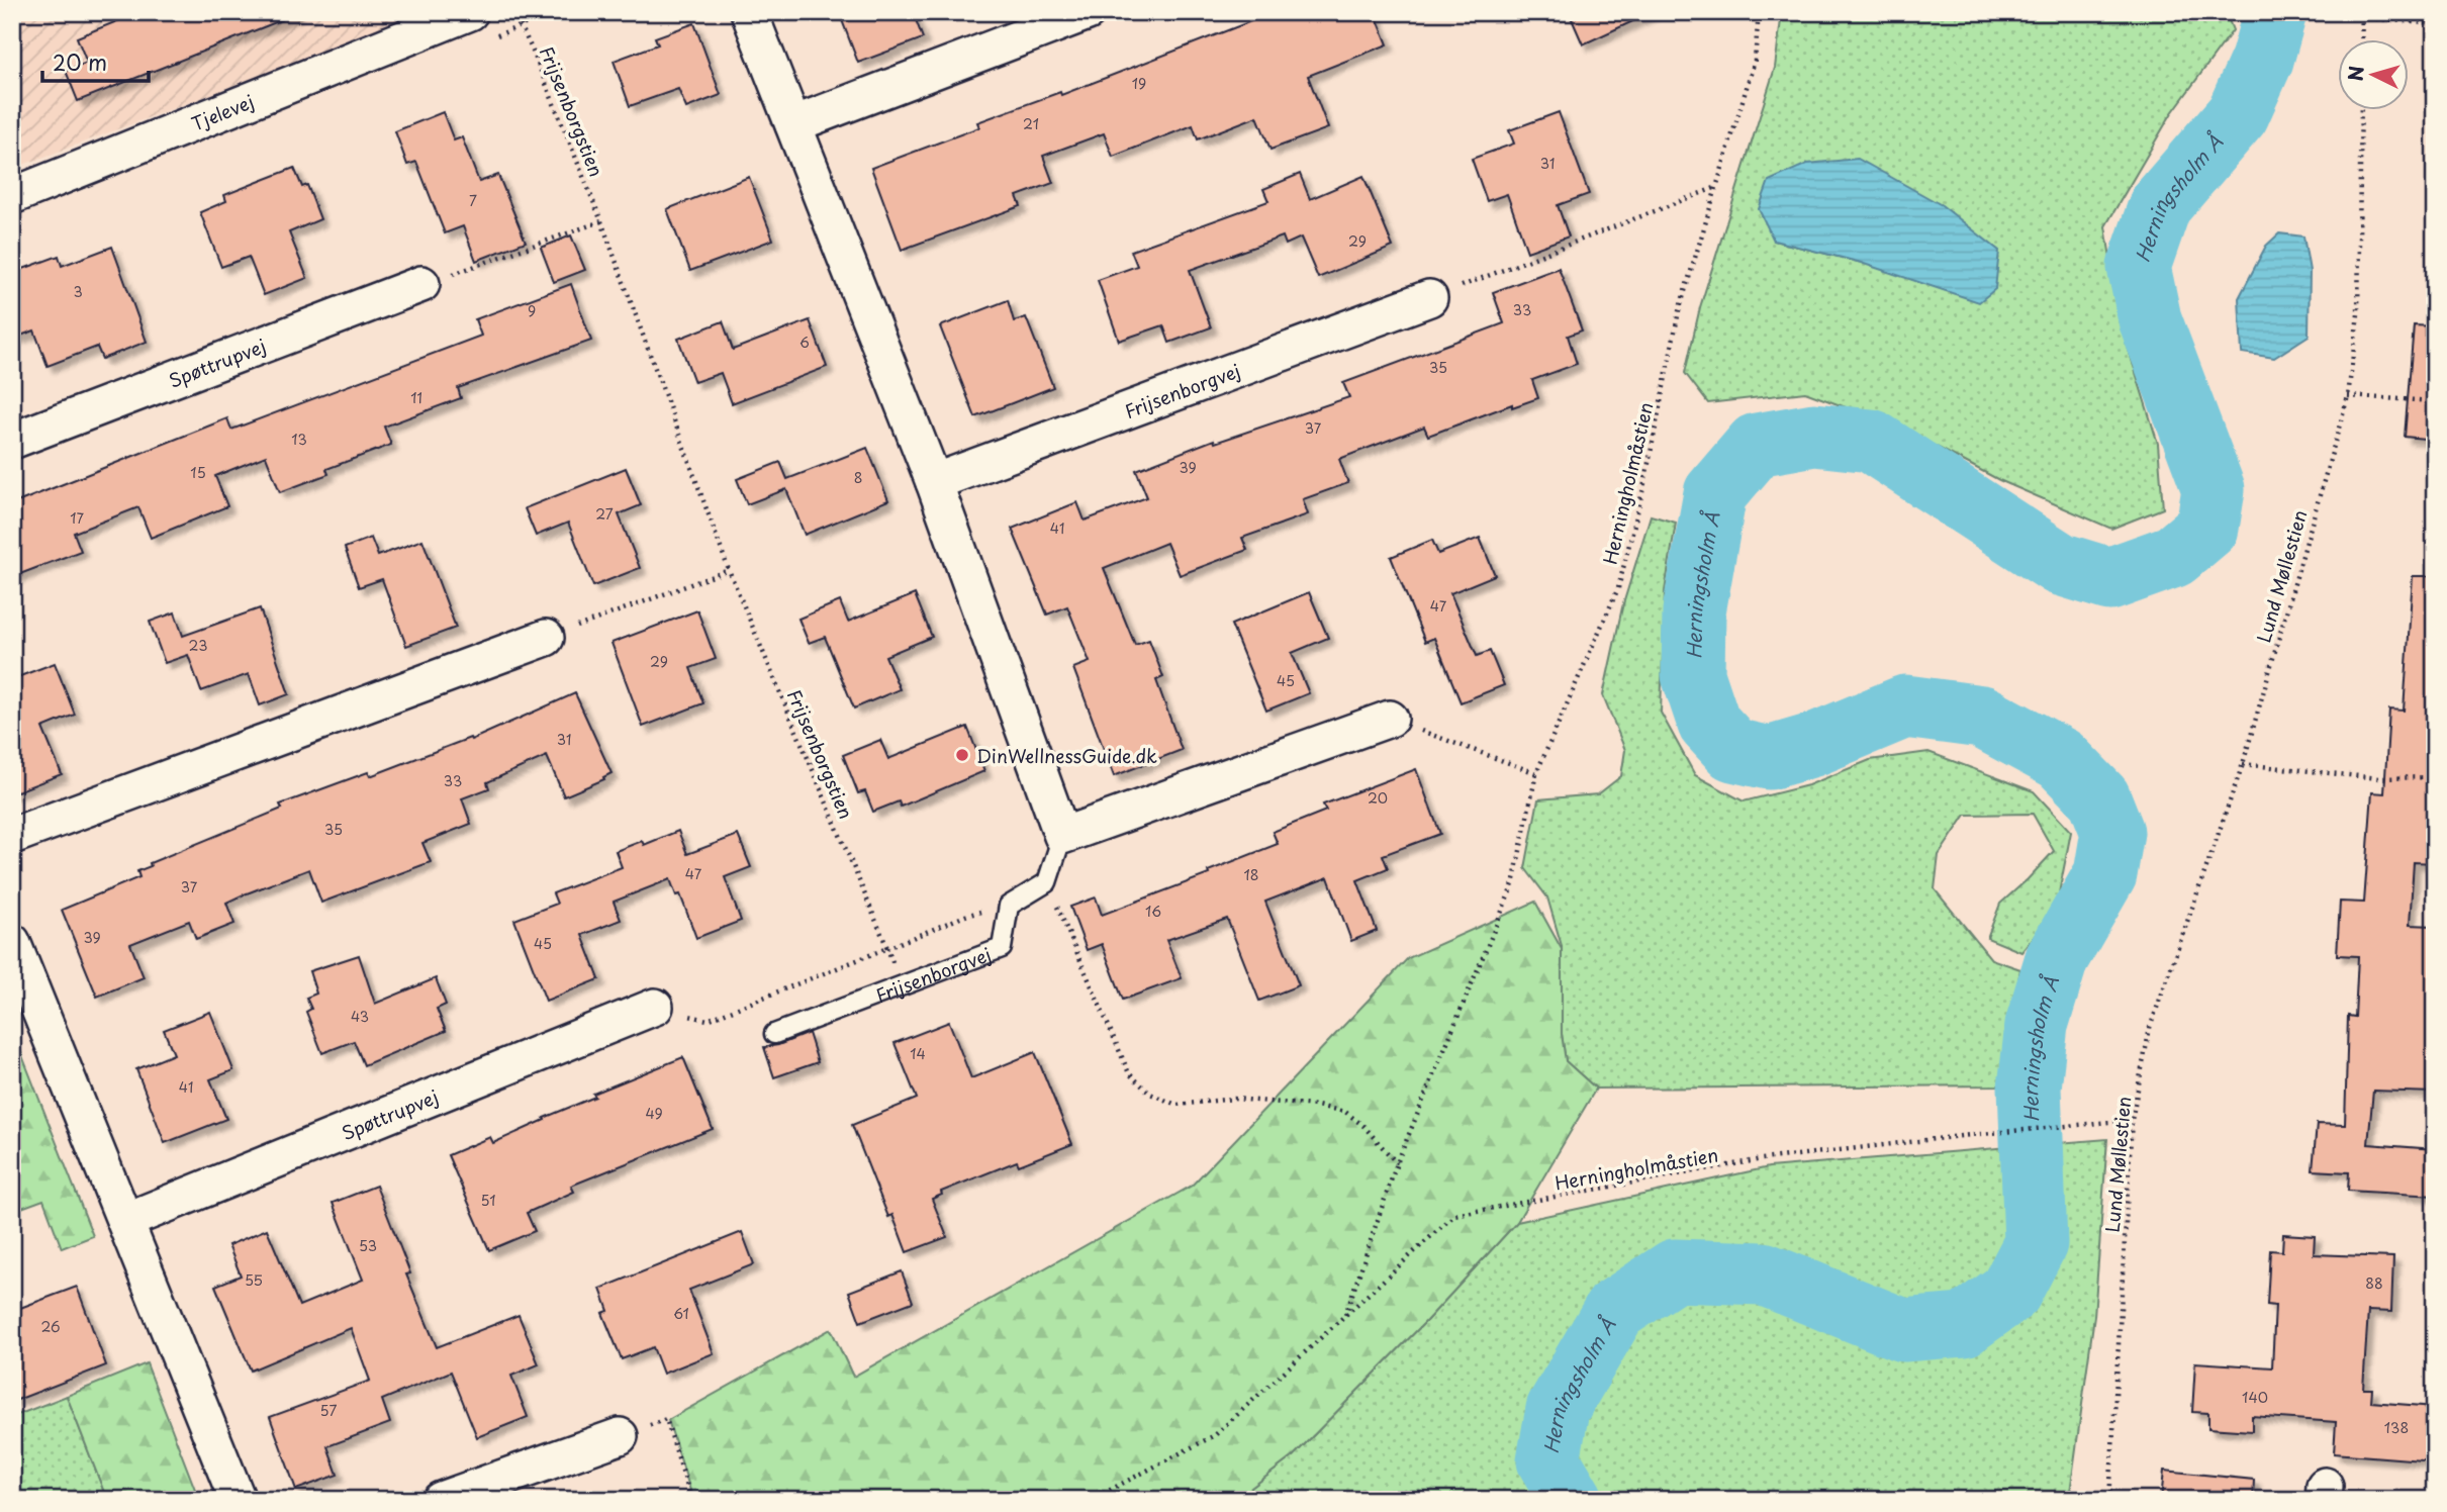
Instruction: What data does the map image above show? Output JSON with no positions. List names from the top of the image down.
{
  "streets": {
    "street": ["Tjelevej", "Spøttrupvej", "Frijsenborgvej"],
    "path": ["Frijsenborgstien", "Herningholmåstien", "Lund Møllestien"]
  },
  "crossings": [
    ["Frijsenborgstien", "Frijsenborgvej"],
    ["Herningholmåstien", "Lund Møllestien"]
  ],
  "water": ["Herningsholm Å"],
  "places": ["DinWellnessGuide.dk"],
  "house_numbers": [
    "19",
    "21",
    "31",
    "7",
    "29",
    "3",
    "33",
    "9",
    "6",
    "35",
    "11",
    "37",
    "13",
    "39",
    "15",
    "8",
    "27",
    "17",
    "41",
    "47",
    "23",
    "29",
    "45",
    "31",
    "33",
    "20",
    "35",
    "47",
    "18",
    "37",
    "16",
    "39",
    "45",
    "43",
    "14",
    "41",
    "49",
    "51",
    "53",
    "55",
    "88",
    "61",
    "26",
    "140",
    "57",
    "138"
  ],
  "scale_bar": "20 m",
  "north": "left"
}
